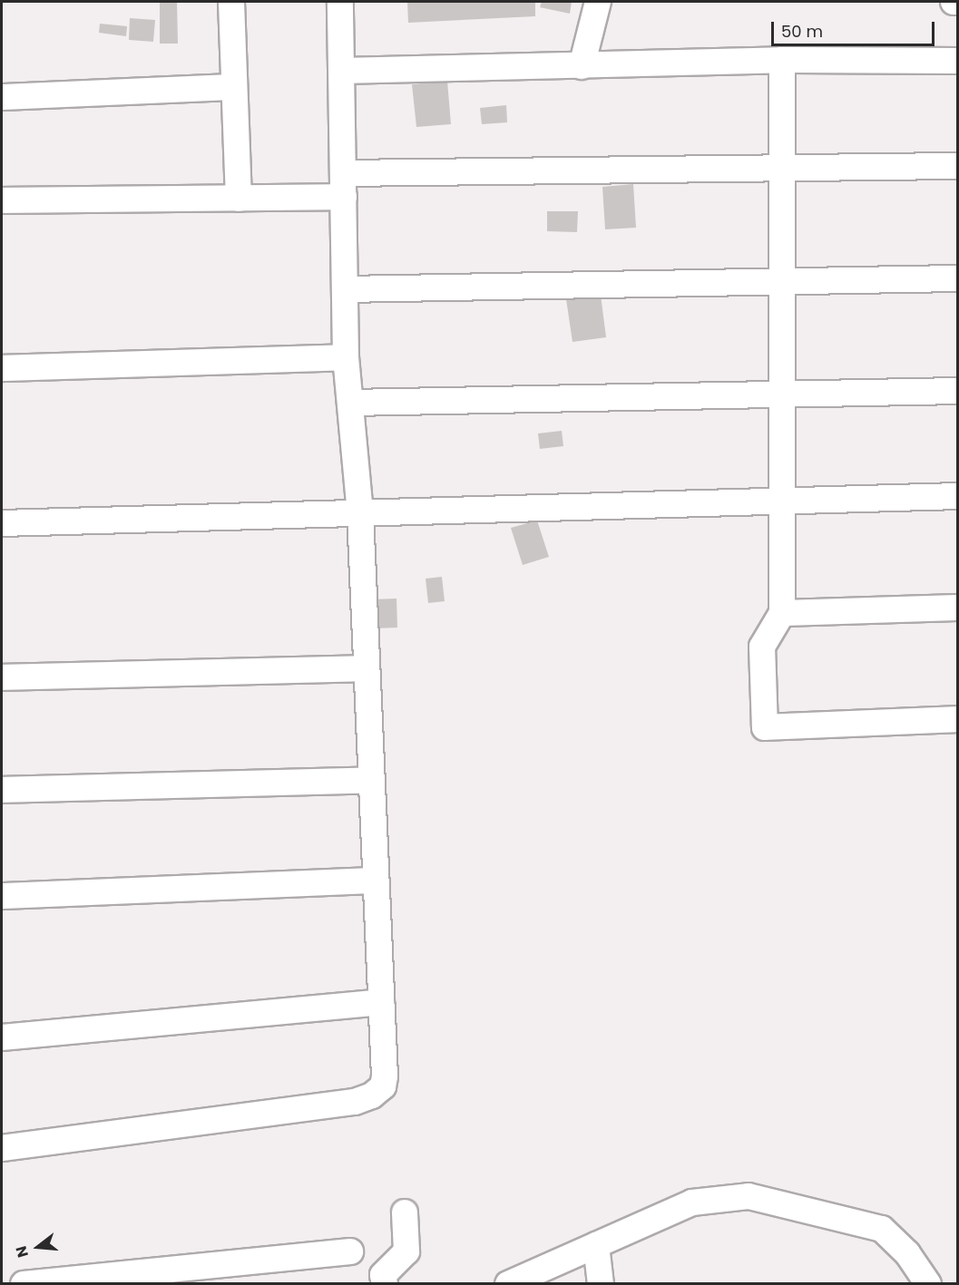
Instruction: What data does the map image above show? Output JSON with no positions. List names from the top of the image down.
{
  "scale_bar": "50 m",
  "north": "left"
}
